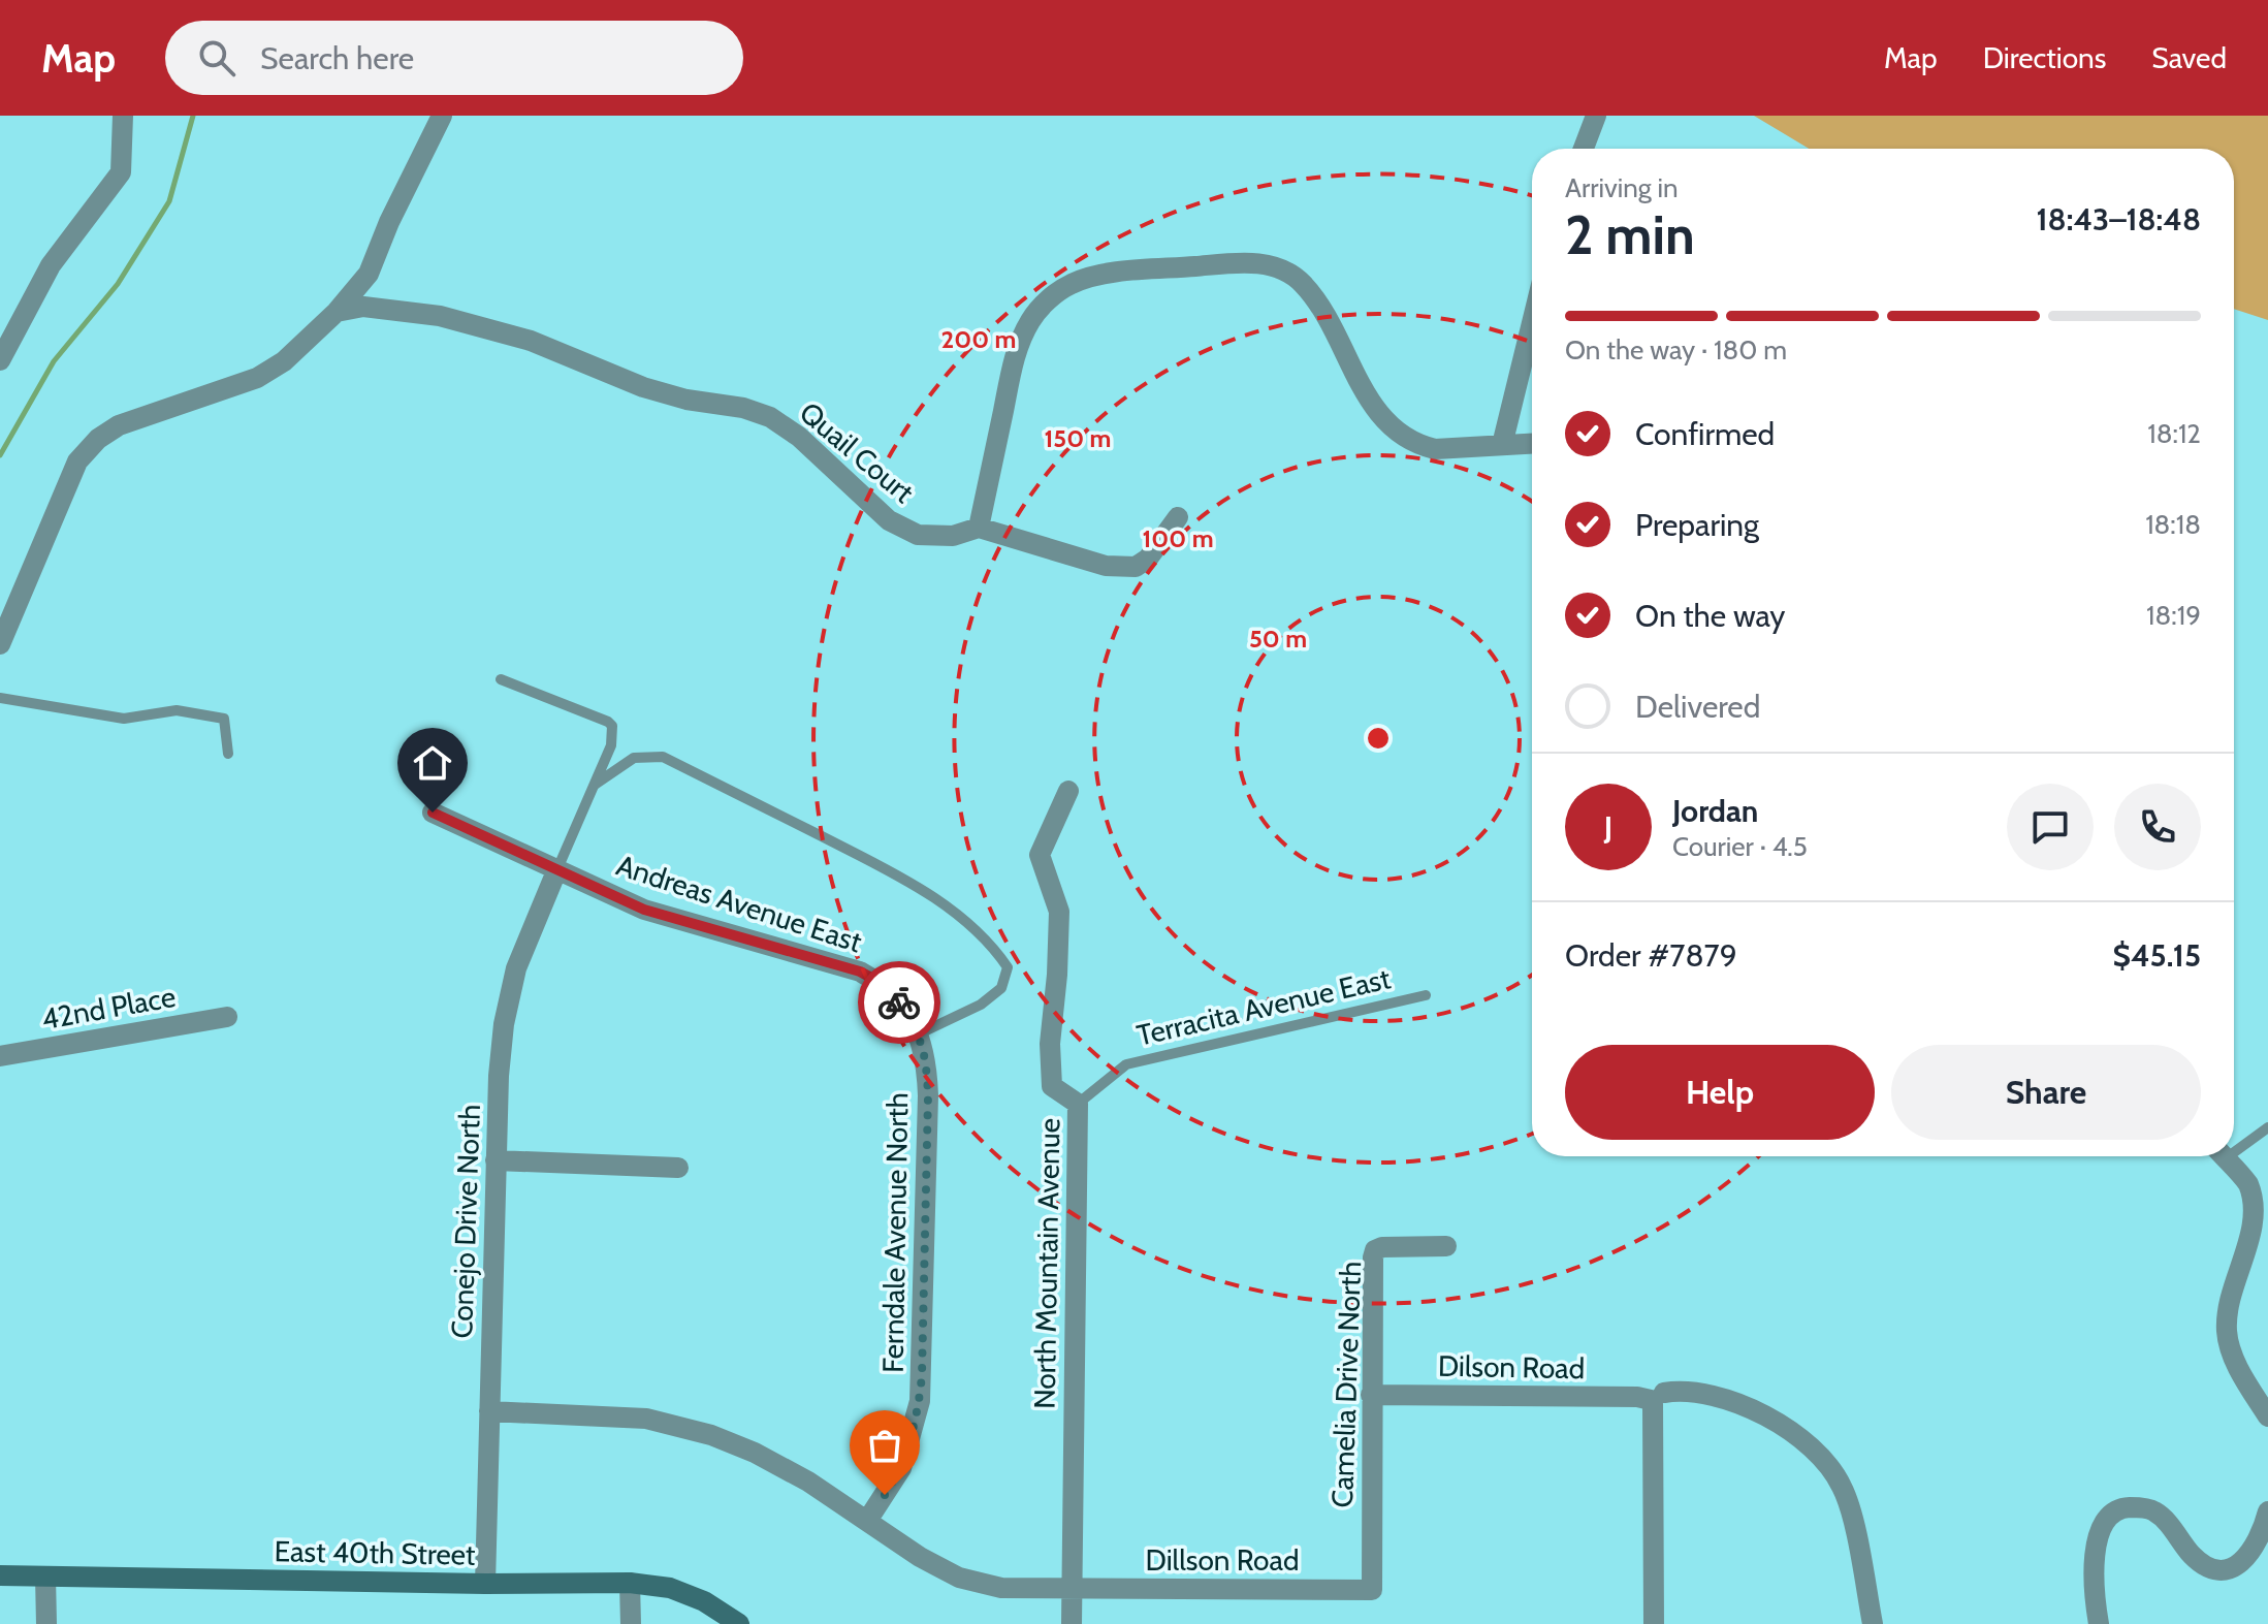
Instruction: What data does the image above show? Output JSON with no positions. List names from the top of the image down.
{
  "streets": {
    "main road": ["East 40th Street"],
    "street": [
      "Quail Court",
      "Andreas Avenue East",
      "42nd Place",
      "Conejo Drive North",
      "Ferndale Avenue North",
      "North Mountain Avenue",
      "Dilson Road",
      "Camelia Drive North",
      "Dillson Road"
    ],
    "lane": ["Terracita Avenue East"]
  },
  "crossings": [
    ["Andreas Avenue East", "Conejo Drive North"],
    ["Andreas Avenue East", "Ferndale Avenue North"],
    ["Terracita Avenue East", "North Mountain Avenue"],
    ["Conejo Drive North", "East 40th Street"],
    ["Conejo Drive North", "Dillson Road"],
    ["Ferndale Avenue North", "Dillson Road"],
    ["North Mountain Avenue", "Dillson Road"],
    ["Dilson Road", "Camelia Drive North"],
    ["Camelia Drive North", "Dillson Road"]
  ],
  "page": {
    "header": "Map",
    "search": "Search here",
    "nav": ["Map", "Directions", "Saved"],
    "heading": ["2 min", "Arriving in", "18:43–18:48"],
    "panel": [
      "Jordan",
      "Courier · 4.5",
      "Order #7879",
      "$45.15"
    ],
    "bar": "On the way · 180 m",
    "list": [
      ["Confirmed", "18:12"],
      ["Preparing", "18:18"],
      ["On the way", "18:19"],
      "Delivered"
    ],
    "round": "J",
    "buttons": ["Help", "Share"]
  },
  "rings": [
    "200 m",
    "150 m",
    "100 m",
    "50 m"
  ]
}
